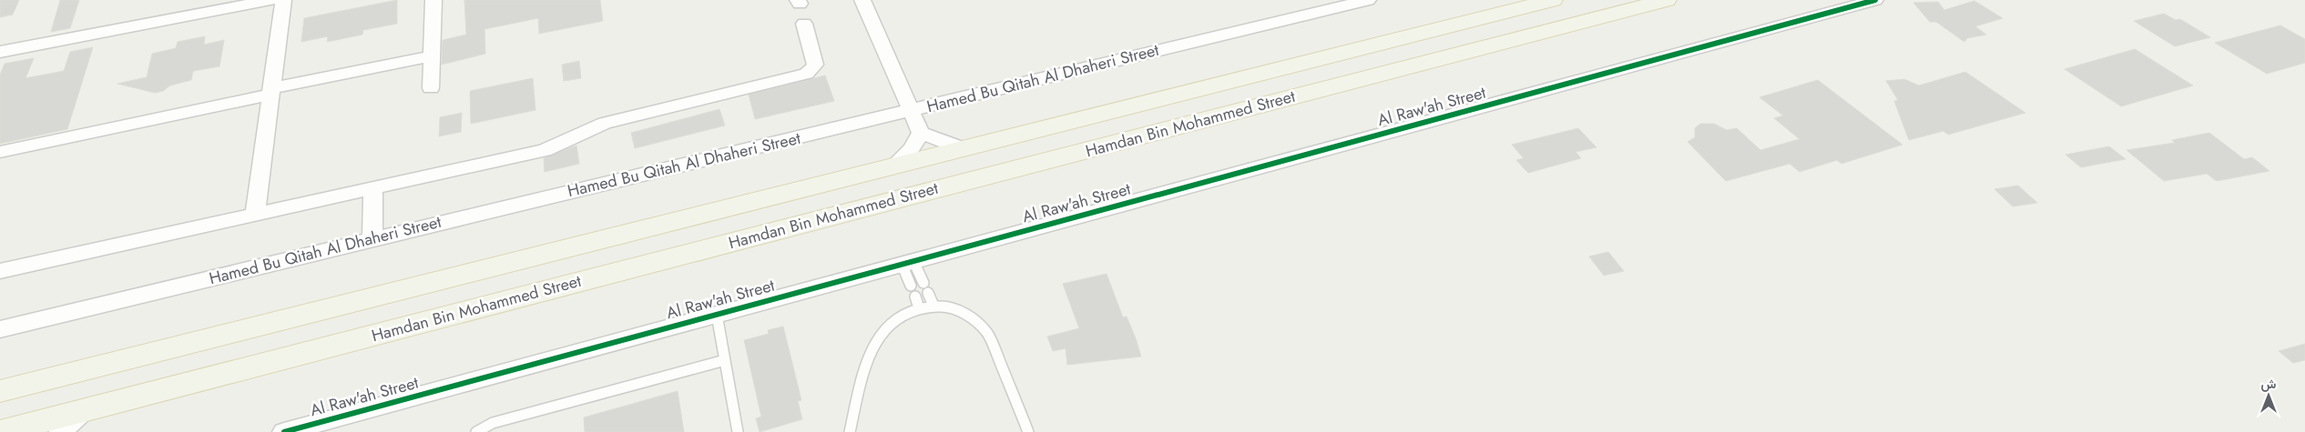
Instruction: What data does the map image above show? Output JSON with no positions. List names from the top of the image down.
{
  "streets": {
    "main road": ["Hamdan Bin Mohammed Street"],
    "street": ["Hamed Bu Qitah Al Dhaheri Street", "Al Raw'ah Street"]
  },
  "north": "top"
}
